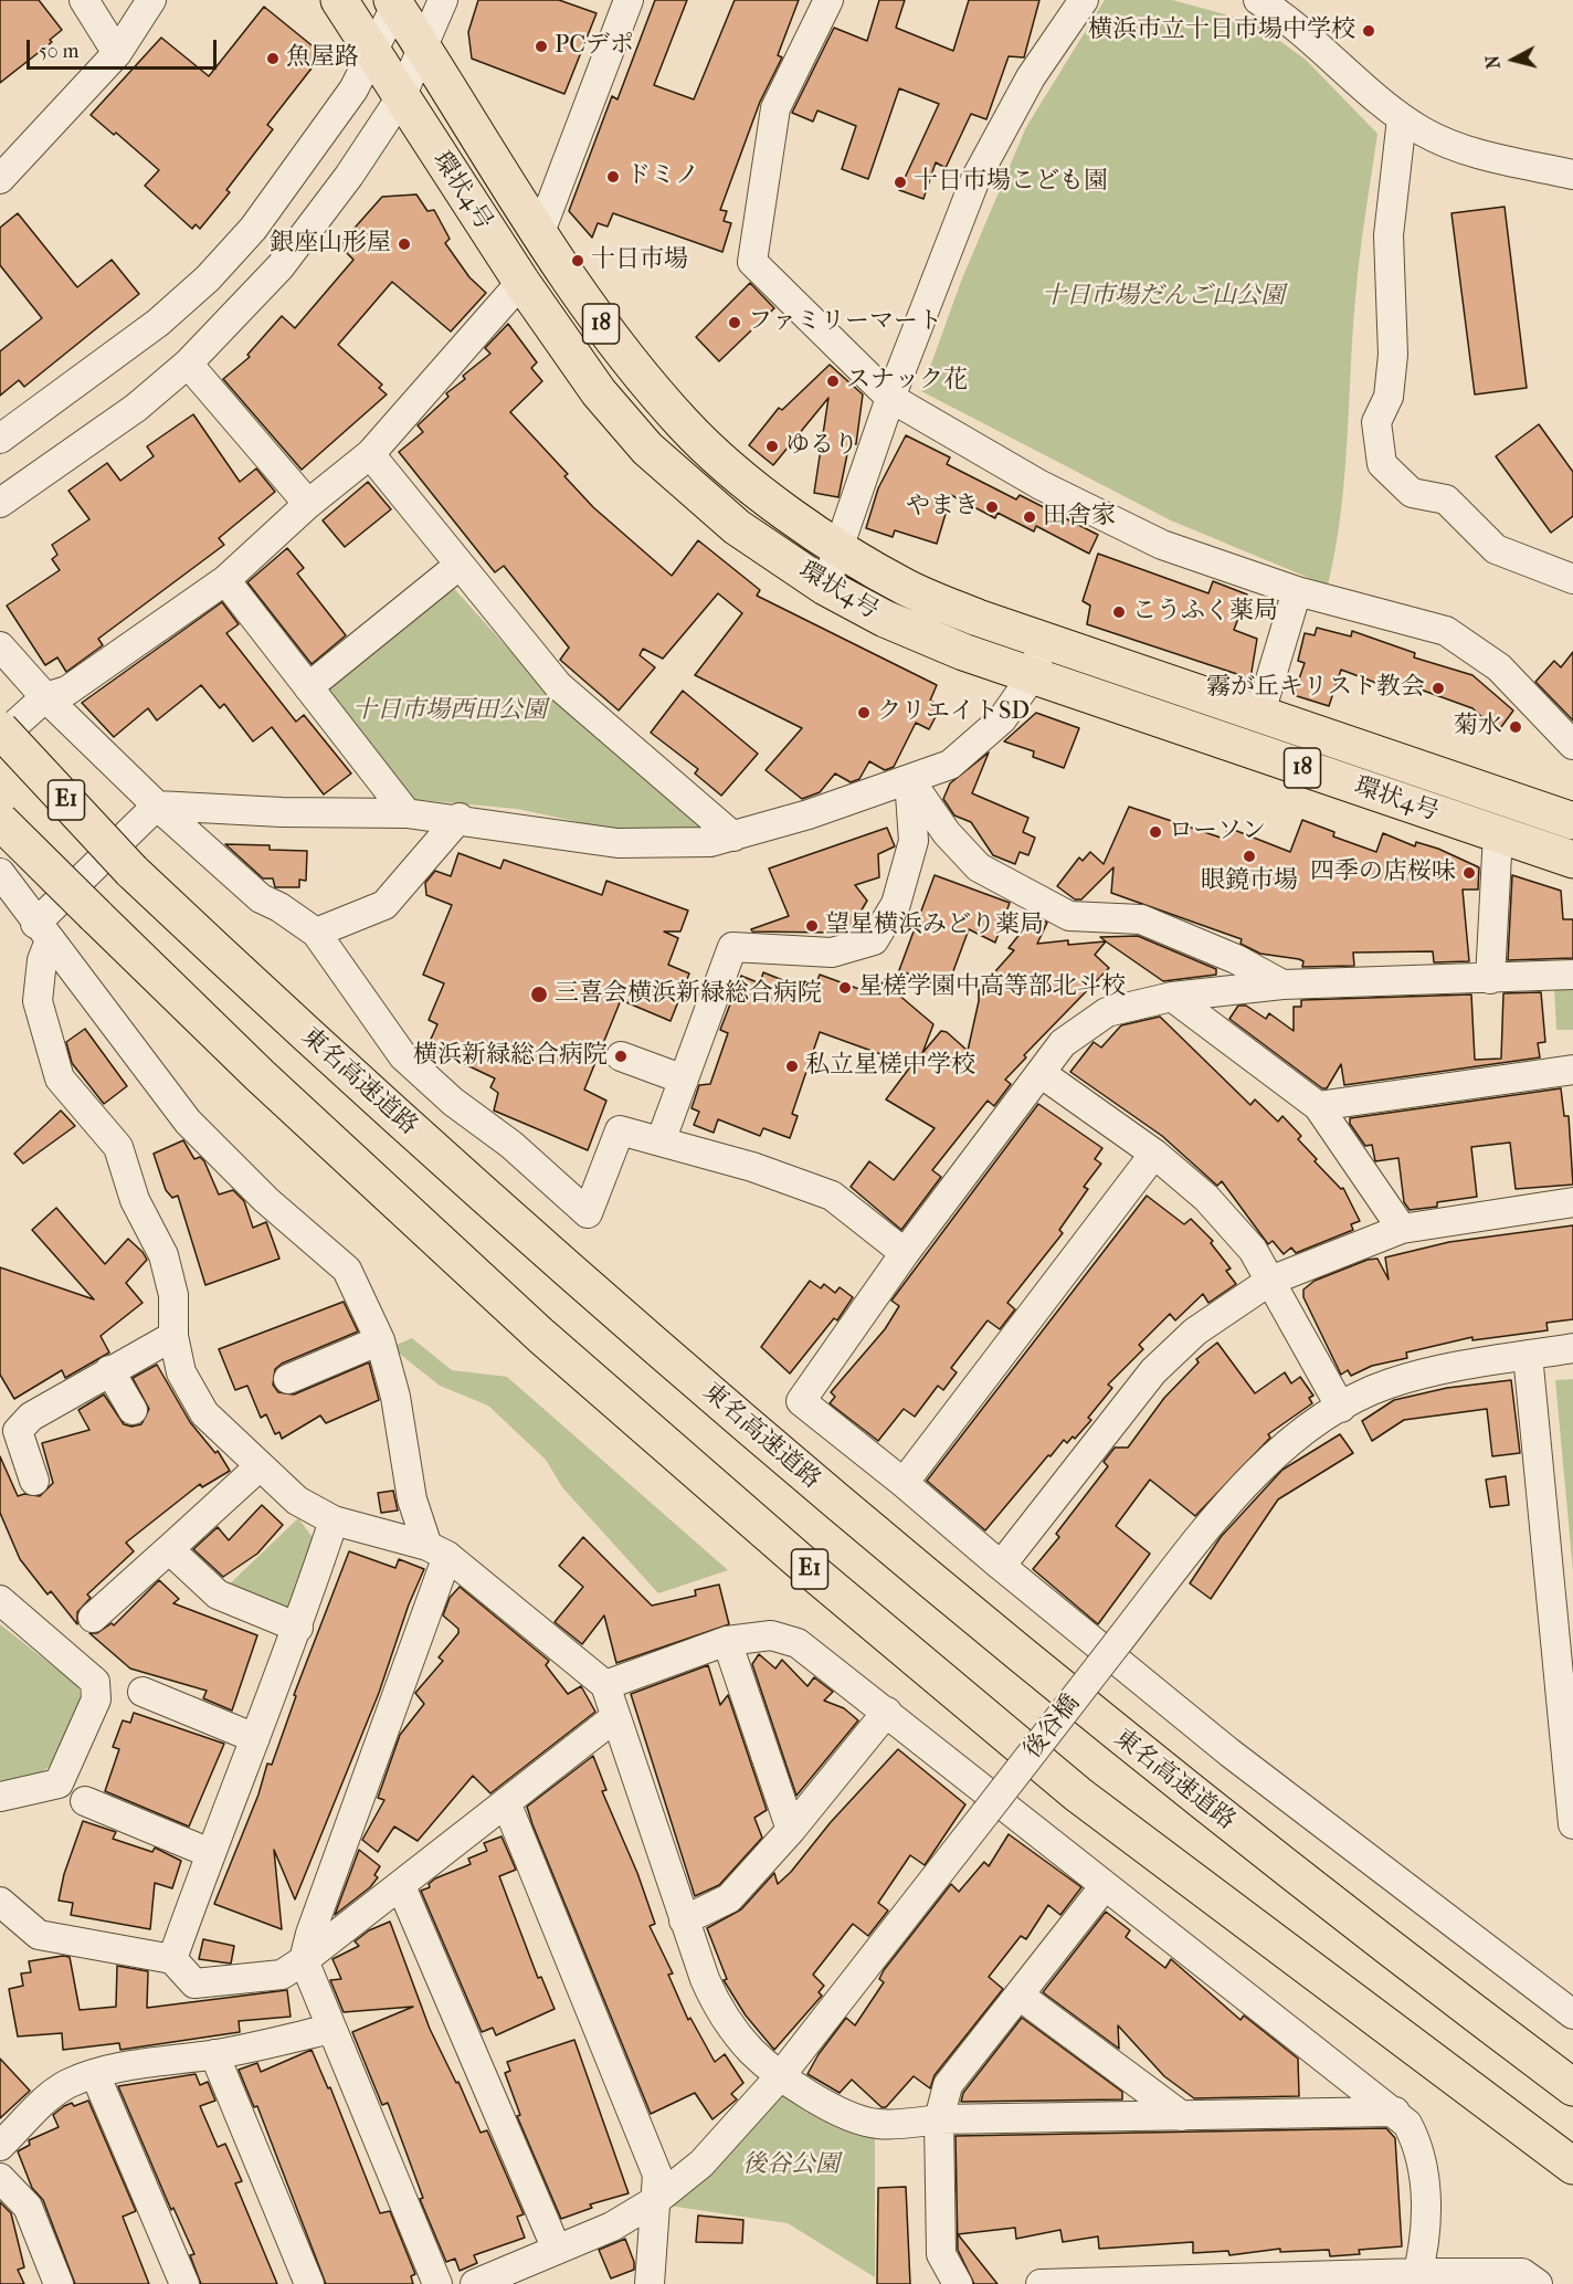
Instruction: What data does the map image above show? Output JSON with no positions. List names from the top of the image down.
{
  "streets": {
    "main road": [
      "環状4号",
      "18",
      "E1",
      "東名高速道路"
    ],
    "street": ["後谷橋"]
  },
  "parks": ["十日市場だんご山公園", "十日市場西田公園", "後谷公園"],
  "places": [
    "横浜市立十日市場中学校",
    "PCデポ",
    "魚屋路",
    "ドミノ",
    "十日市場こども園",
    "銀座山形屋",
    "十日市場",
    "ファミリーマート",
    "スナック花",
    "ゆるり",
    "やまき",
    "田舎家",
    "こうふく薬局",
    "霧が丘キリスト教会",
    "クリエイトSD",
    "菊水",
    "ローソン",
    "眼鏡市場",
    "四季の店桜味",
    "望星横浜みどり薬局",
    "星槎学園中高等部北斗校",
    "三喜会横浜新緑総合病院",
    "横浜新緑総合病院",
    "私立星槎中学校"
  ],
  "scale_bar": "50 m",
  "north": "left"
}
